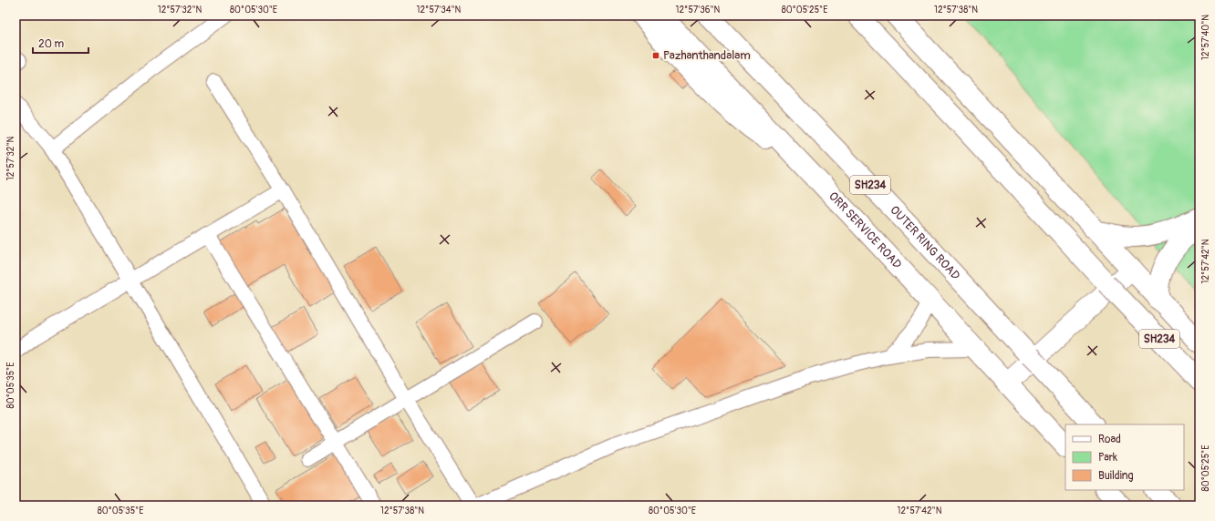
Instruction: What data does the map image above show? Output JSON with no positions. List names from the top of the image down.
{
  "streets": {
    "main road": ["SH234", "ORR SERVICE ROAD", "OUTER RING ROAD"]
  },
  "places": {
    "transit": ["Pazhanthandalam"]
  },
  "legend": ["Road", "Park", "Building"],
  "scale_bar": "20 m",
  "coordinates": [
    "12°57'32\"N",
    "80°05'30\"E",
    "12°57'34\"N",
    "12°57'36\"N",
    "80°05'25\"E",
    "12°57'38\"N",
    "12°57'40\"N",
    "12°57'42\"N",
    "80°05'35\"E"
  ]
}
